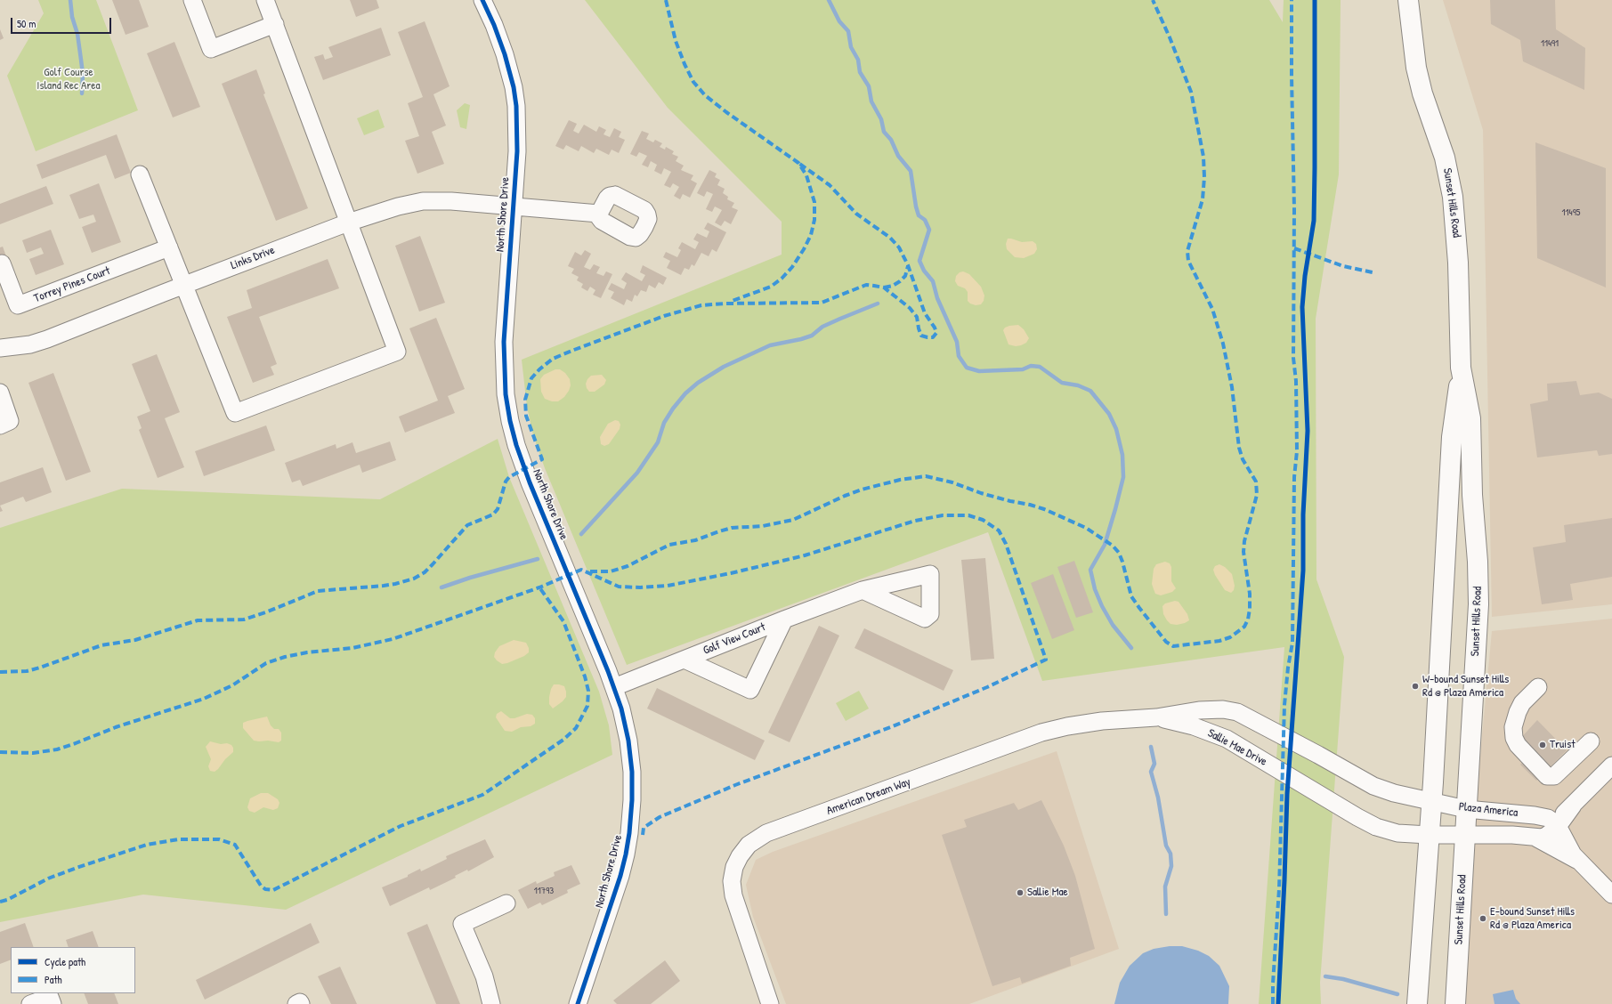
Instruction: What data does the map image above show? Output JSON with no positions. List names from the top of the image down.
{
  "streets": {
    "main road": ["Sunset Hills Road"],
    "street": [
      "North Shore Drive",
      "Links Drive",
      "Torrey Pines Court",
      "Golf View Court",
      "Sallie Mae Drive",
      "American Dream Way",
      "Plaza America"
    ]
  },
  "crossings": [
    ["Sunset Hills Road", "Sallie Mae Drive"],
    ["Sunset Hills Road", "Plaza America"],
    ["North Shore Drive", "Links Drive"],
    ["North Shore Drive", "Golf View Court"],
    ["Sallie Mae Drive", "American Dream Way"],
    ["Sallie Mae Drive", "Plaza America"]
  ],
  "parks": ["Golf Course Island Rec Area"],
  "places": [
    "W-bound Sunset Hills Rd @ Plaza America",
    "Truist",
    "Sallie Mae",
    "E-bound Sunset Hills Rd @ Plaza America"
  ],
  "house_numbers": ["11491", "11495", "11793"],
  "legend": ["Cycle path", "Path"],
  "scale_bar": "50 m"
}
